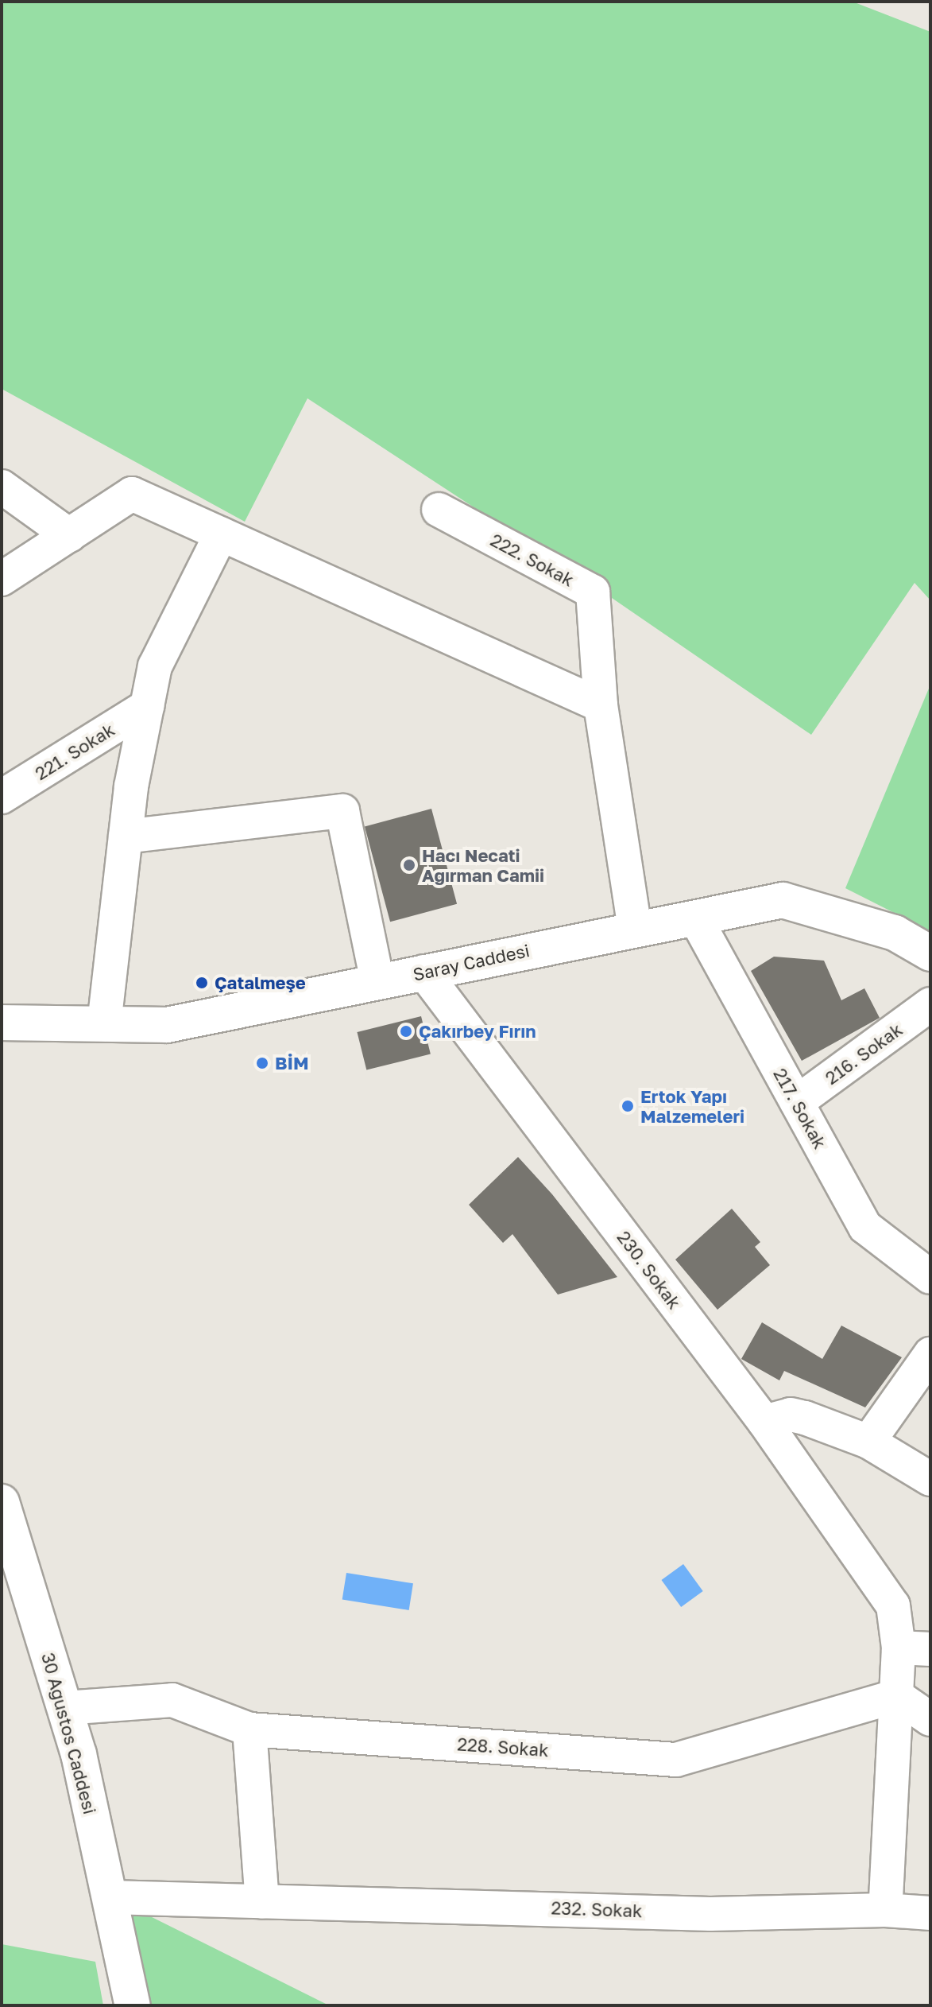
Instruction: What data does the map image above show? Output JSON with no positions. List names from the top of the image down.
{
  "streets": {
    "main road": ["Saray Caddesi", "30 Ağustos Caddesi"],
    "street": [
      "222. Sokak",
      "221. Sokak",
      "216. Sokak",
      "217. Sokak",
      "230. Sokak",
      "228. Sokak",
      "232. Sokak"
    ]
  },
  "crossings": [
    ["Saray Caddesi", "217. Sokak"],
    ["Saray Caddesi", "230. Sokak"],
    ["216. Sokak", "217. Sokak"],
    ["230. Sokak", "228. Sokak"],
    ["230. Sokak", "232. Sokak"],
    ["30 Ağustos Caddesi", "228. Sokak"],
    ["30 Ağustos Caddesi", "232. Sokak"]
  ],
  "places": [
    "Hacı Necati Ağırman Camii",
    "Çatalmeşe",
    "Çakırbey Fırın",
    "BİM",
    "Ertok Yapı Malzemeleri"
  ]
}
